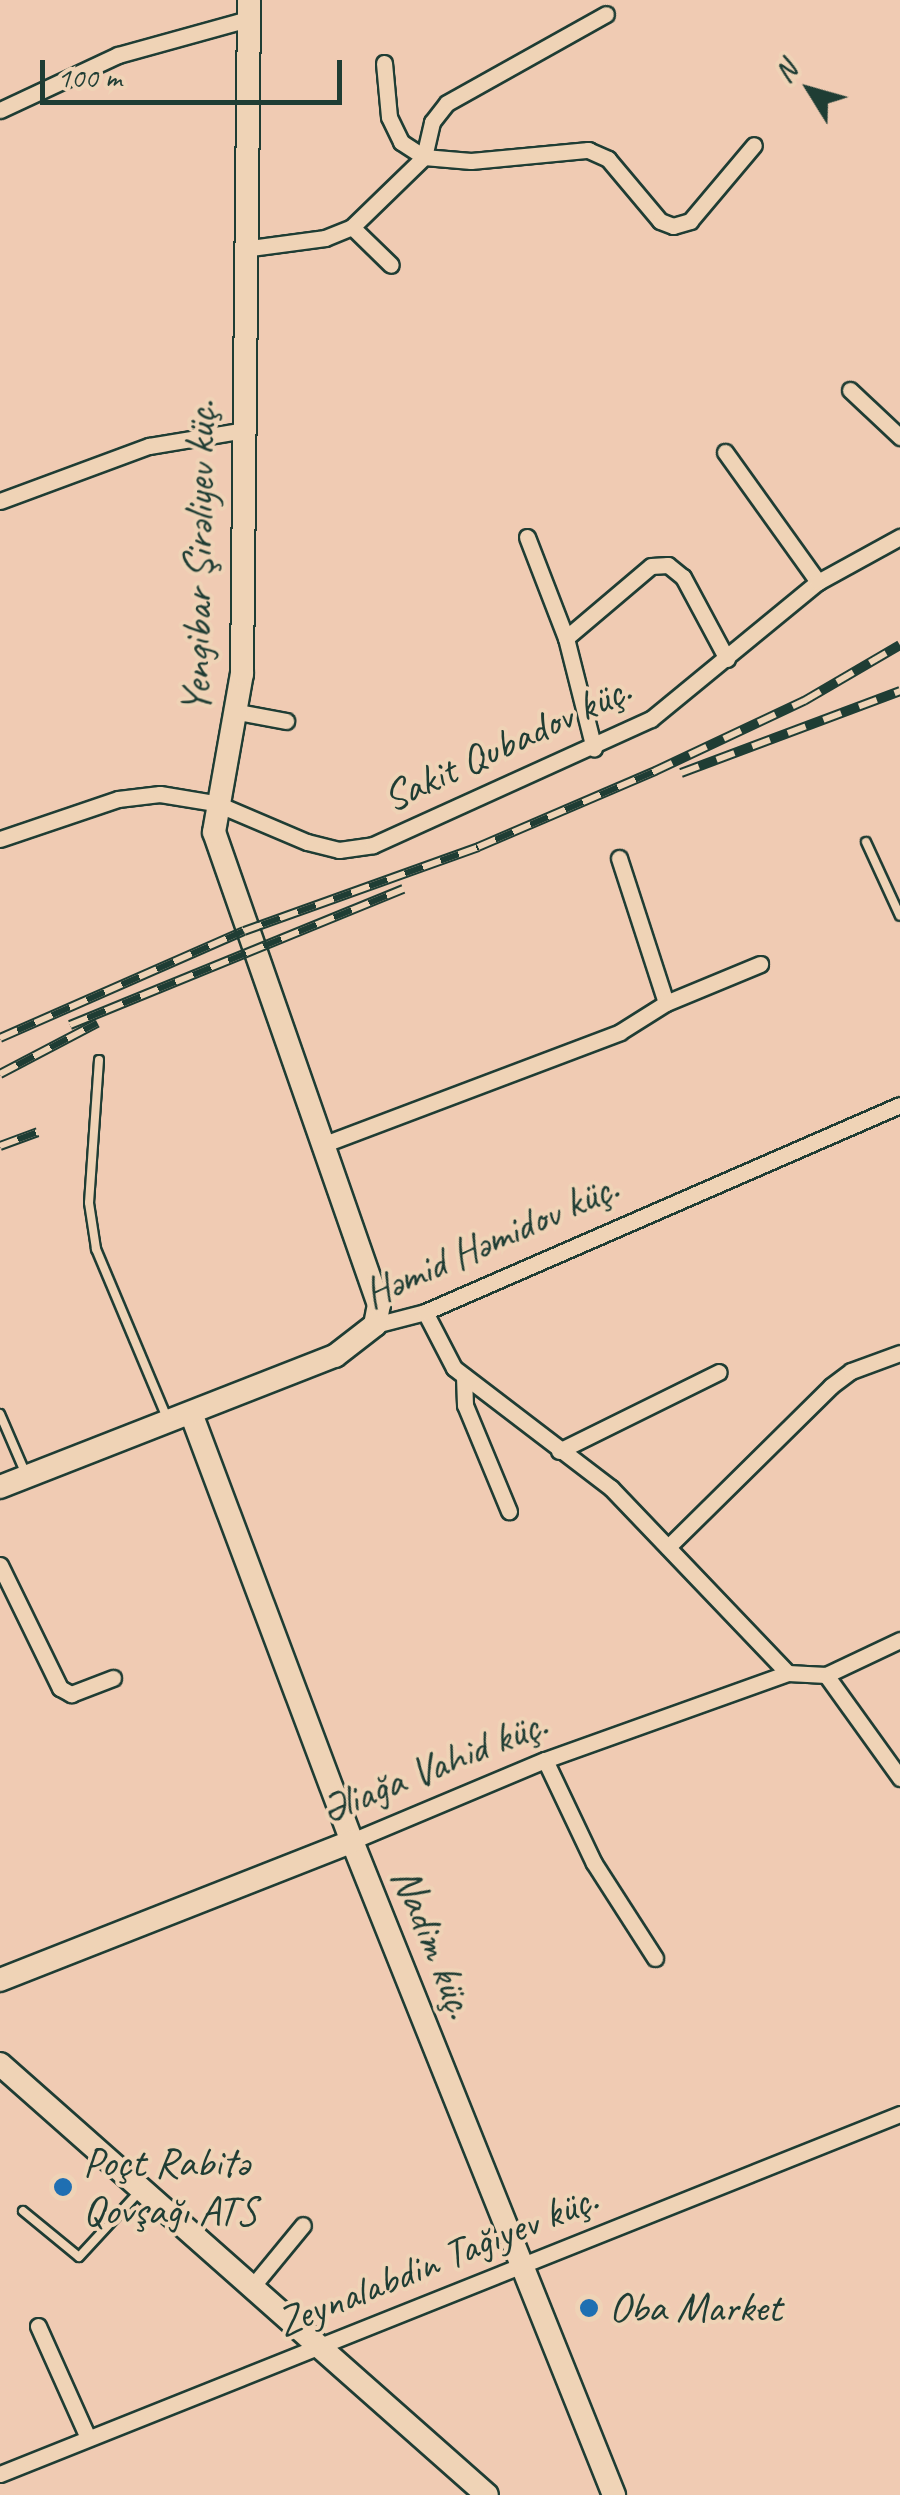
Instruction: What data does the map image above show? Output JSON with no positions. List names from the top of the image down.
{
  "streets": {
    "street": [
      "Yengibar Şirəliyev küç.",
      "Sakit Qubadov küç.",
      "Həmid Həmidov küç.",
      "Əliağa Vahid küç.",
      "Nadim küç.",
      "Zeynalabdin Tağıyev küç."
    ]
  },
  "crossings": [
    ["Yengibar Şirəliyev küç.", "Sakit Qubadov küç."],
    ["Yengibar Şirəliyev küç.", "Həmid Həmidov küç."],
    ["Həmid Həmidov küç.", "Nadim küç."],
    ["Əliağa Vahid küç.", "Nadim küç."],
    ["Nadim küç.", "Zeynalabdin Tağıyev küç."]
  ],
  "places": ["Poçt Rabitə Qovşağı ATS", "Oba Market"],
  "scale_bar": "100 m",
  "north": "top left"
}
